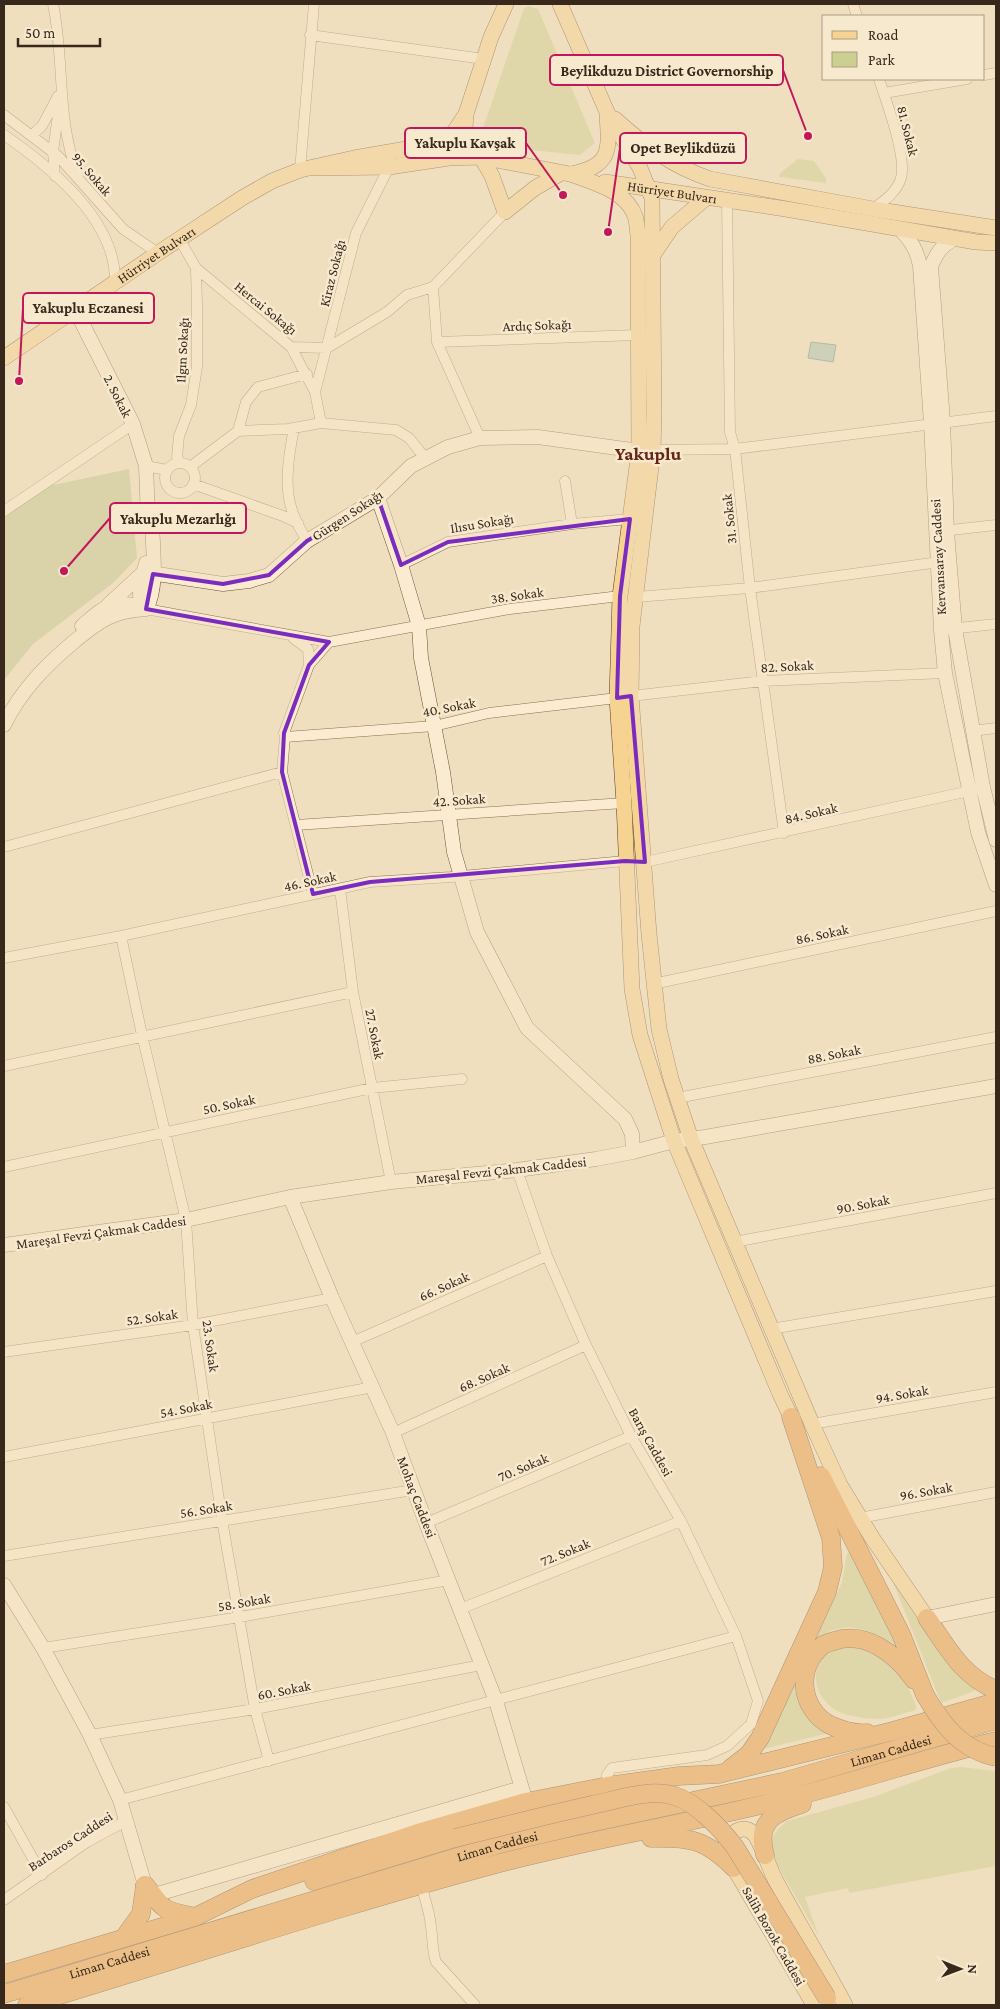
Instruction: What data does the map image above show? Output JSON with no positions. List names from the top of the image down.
{
  "streets": {
    "highway": ["Liman Caddesi"],
    "main road": ["Hürriyet Bulvarı", "Salih Bozok Caddesi"],
    "street": [
      "81. Sokak",
      "95. Sokak",
      "Kiraz Sokağı",
      "Hercai Sokağı",
      "Ardıç Sokağı",
      "Ilgın Sokağı",
      "2. Sokak",
      "Gürgen Sokağı",
      "31. Sokak",
      "Ilısu Sokağı",
      "Kervansaray Caddesi",
      "38. Sokak",
      "82. Sokak",
      "40. Sokak",
      "42. Sokak",
      "84. Sokak",
      "46. Sokak",
      "86. Sokak",
      "27. Sokak",
      "88. Sokak",
      "50. Sokak",
      "Mareşal Fevzi Çakmak Caddesi",
      "90. Sokak",
      "66. Sokak",
      "52. Sokak",
      "23. Sokak",
      "68. Sokak",
      "94. Sokak",
      "54. Sokak",
      "Barış Caddesi",
      "70. Sokak",
      "96. Sokak",
      "Mohaç Caddesi",
      "56. Sokak",
      "72. Sokak",
      "58. Sokak",
      "60. Sokak",
      "Barbaros Caddesi"
    ]
  },
  "crossings": [
    ["81. Sokak", "Hürriyet Bulvarı"],
    ["95. Sokak", "Hürriyet Bulvarı"],
    ["Hürriyet Bulvarı", "Kiraz Sokağı"],
    ["Hürriyet Bulvarı", "Ilgın Sokağı"],
    ["Hürriyet Bulvarı", "2. Sokak"],
    ["Hürriyet Bulvarı", "31. Sokak"],
    ["Hürriyet Bulvarı", "Kervansaray Caddesi"],
    ["Kiraz Sokağı", "Hercai Sokağı"],
    ["Hercai Sokağı", "Ilgın Sokağı"],
    ["2. Sokak", "Gürgen Sokağı"],
    ["31. Sokak", "82. Sokak"],
    ["31. Sokak", "84. Sokak"],
    ["Kervansaray Caddesi", "82. Sokak"],
    ["Kervansaray Caddesi", "84. Sokak"],
    ["82. Sokak", "40. Sokak"],
    ["46. Sokak", "27. Sokak"],
    ["46. Sokak", "23. Sokak"],
    ["27. Sokak", "50. Sokak"],
    ["27. Sokak", "Mareşal Fevzi Çakmak Caddesi"],
    ["50. Sokak", "23. Sokak"],
    ["Mareşal Fevzi Çakmak Caddesi", "23. Sokak"],
    ["Mareşal Fevzi Çakmak Caddesi", "Barış Caddesi"],
    ["Mareşal Fevzi Çakmak Caddesi", "Mohaç Caddesi"],
    ["66. Sokak", "Barış Caddesi"],
    ["66. Sokak", "Mohaç Caddesi"],
    ["52. Sokak", "23. Sokak"],
    ["52. Sokak", "Mohaç Caddesi"],
    ["23. Sokak", "54. Sokak"],
    ["23. Sokak", "56. Sokak"],
    ["23. Sokak", "58. Sokak"],
    ["23. Sokak", "60. Sokak"],
    ["68. Sokak", "Barış Caddesi"],
    ["68. Sokak", "Mohaç Caddesi"],
    ["54. Sokak", "Mohaç Caddesi"],
    ["Barış Caddesi", "70. Sokak"],
    ["Barış Caddesi", "72. Sokak"],
    ["70. Sokak", "Mohaç Caddesi"],
    ["Mohaç Caddesi", "56. Sokak"],
    ["Mohaç Caddesi", "72. Sokak"],
    ["Mohaç Caddesi", "58. Sokak"],
    ["Mohaç Caddesi", "60. Sokak"]
  ],
  "districts": ["Yakuplu"],
  "places": [
    "Beylikduzu District Governorship",
    "Yakuplu Kavşak",
    "Opet Beylikdüzü",
    "Yakuplu Eczanesi",
    "Yakuplu Mezarlığı"
  ],
  "legend": ["Road", "Park"],
  "scale_bar": "50 m",
  "north": "right"
}
